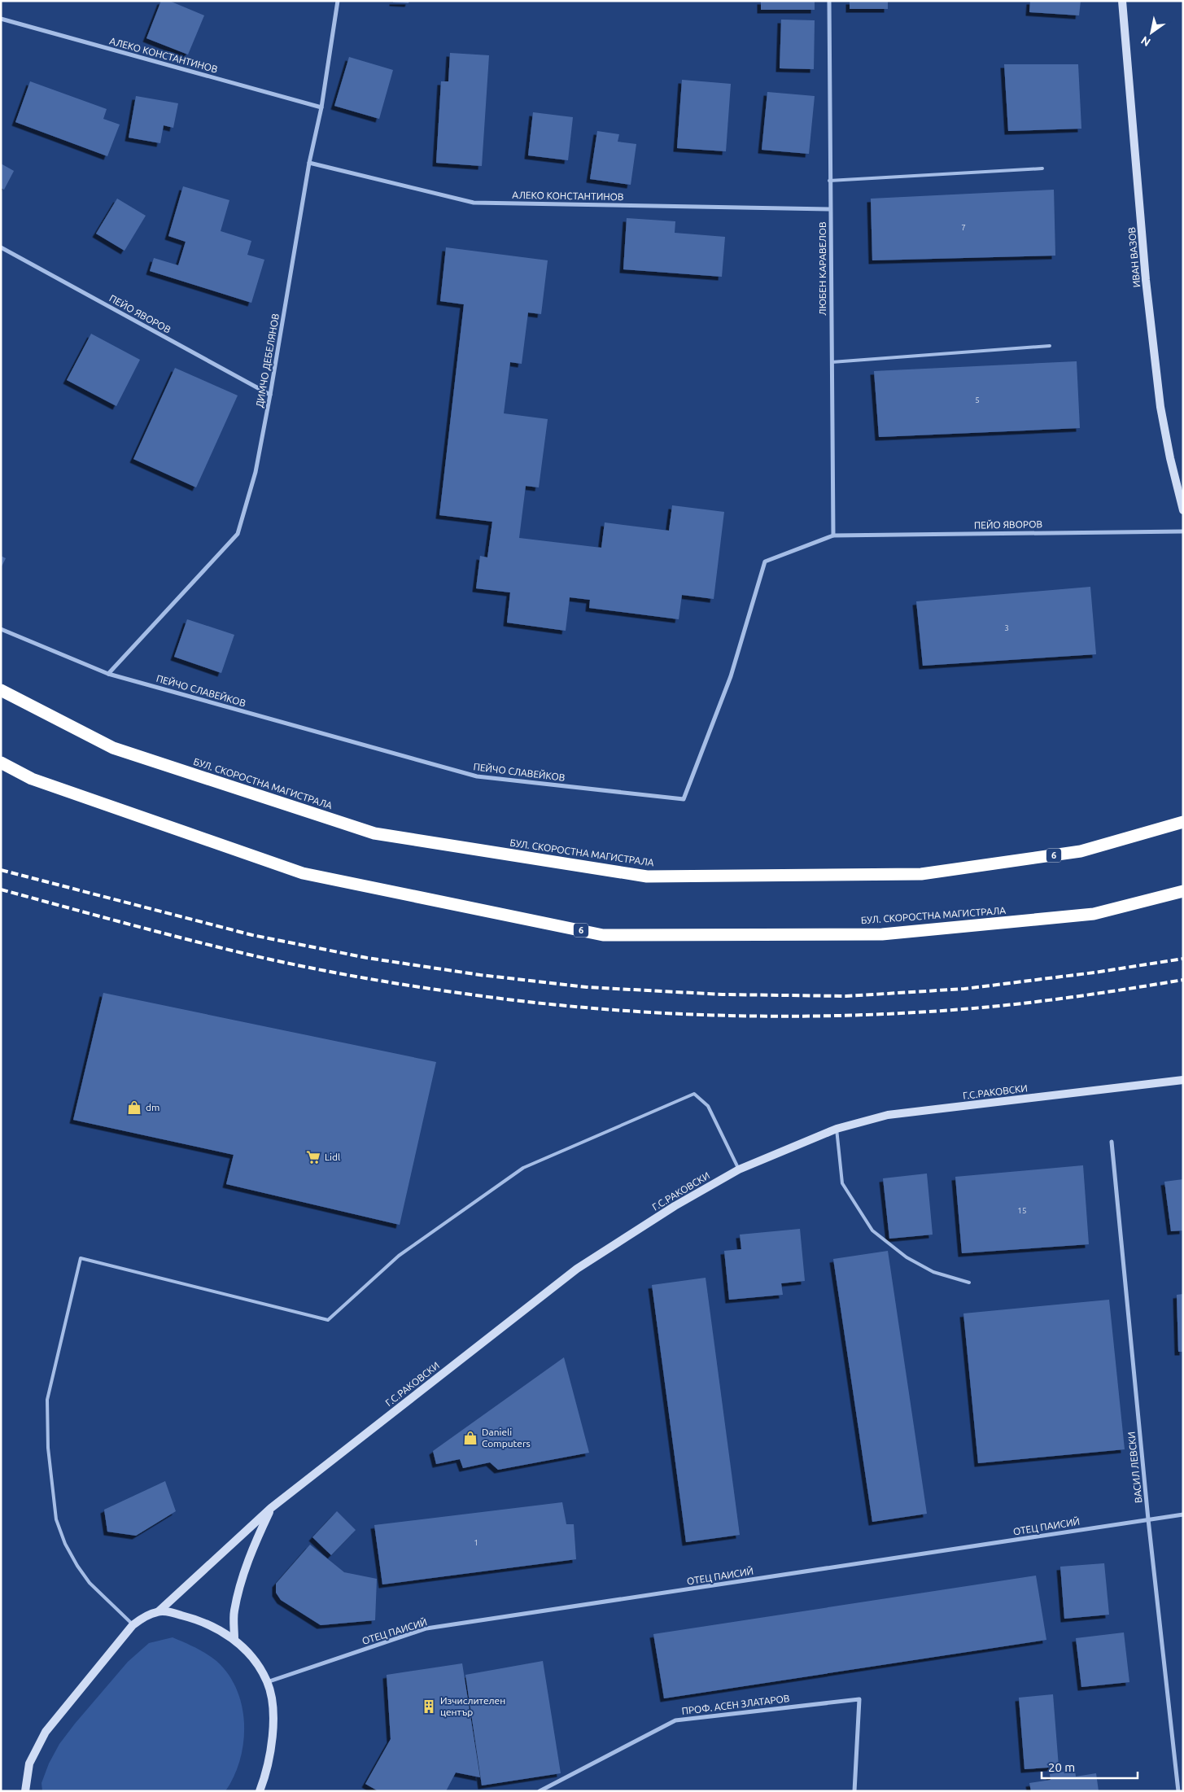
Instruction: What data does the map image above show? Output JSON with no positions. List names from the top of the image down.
{
  "streets": {
    "highway": ["БУЛ. СКОРОСТНА МАГИСТРАЛА", "6"],
    "street": [
      "АЛЕКО КОНСТАНТИНОВ",
      "ИВАН ВАЗОВ",
      "ЛЮБЕН КАРАВЕЛОВ",
      "ПЕЙО ЯВОРОВ",
      "ДИМЧО ДЕБЕЛЯНОВ",
      "ПЕЙЧО СЛАВЕЙКОВ",
      "Г.С.РАКОВСКИ",
      "ВАСИЛ ЛЕВСКИ",
      "ОТЕЦ ПАИСИЙ",
      "ПРОФ. АСЕН ЗЛАТАРОВ"
    ]
  },
  "crossings": [
    ["АЛЕКО КОНСТАНТИНОВ", "ЛЮБЕН КАРАВЕЛОВ"],
    ["АЛЕКО КОНСТАНТИНОВ", "ДИМЧО ДЕБЕЛЯНОВ"],
    ["ЛЮБЕН КАРАВЕЛОВ", "ПЕЙО ЯВОРОВ"],
    ["ЛЮБЕН КАРАВЕЛОВ", "ПЕЙЧО СЛАВЕЙКОВ"],
    ["ПЕЙО ЯВОРОВ", "ДИМЧО ДЕБЕЛЯНОВ"],
    ["ПЕЙО ЯВОРОВ", "ПЕЙЧО СЛАВЕЙКОВ"],
    ["ДИМЧО ДЕБЕЛЯНОВ", "ПЕЙЧО СЛАВЕЙКОВ"],
    ["ВАСИЛ ЛЕВСКИ", "ОТЕЦ ПАИСИЙ"]
  ],
  "places": {
    "shop": ["dm", "Danieli Computers"],
    "supermarket": ["Lidl"],
    "building": ["Изчислителен център"]
  },
  "house_numbers": [
    "7",
    "5",
    "3",
    "15",
    "1"
  ],
  "scale_bar": "20 m",
  "north": "bottom left"
}
